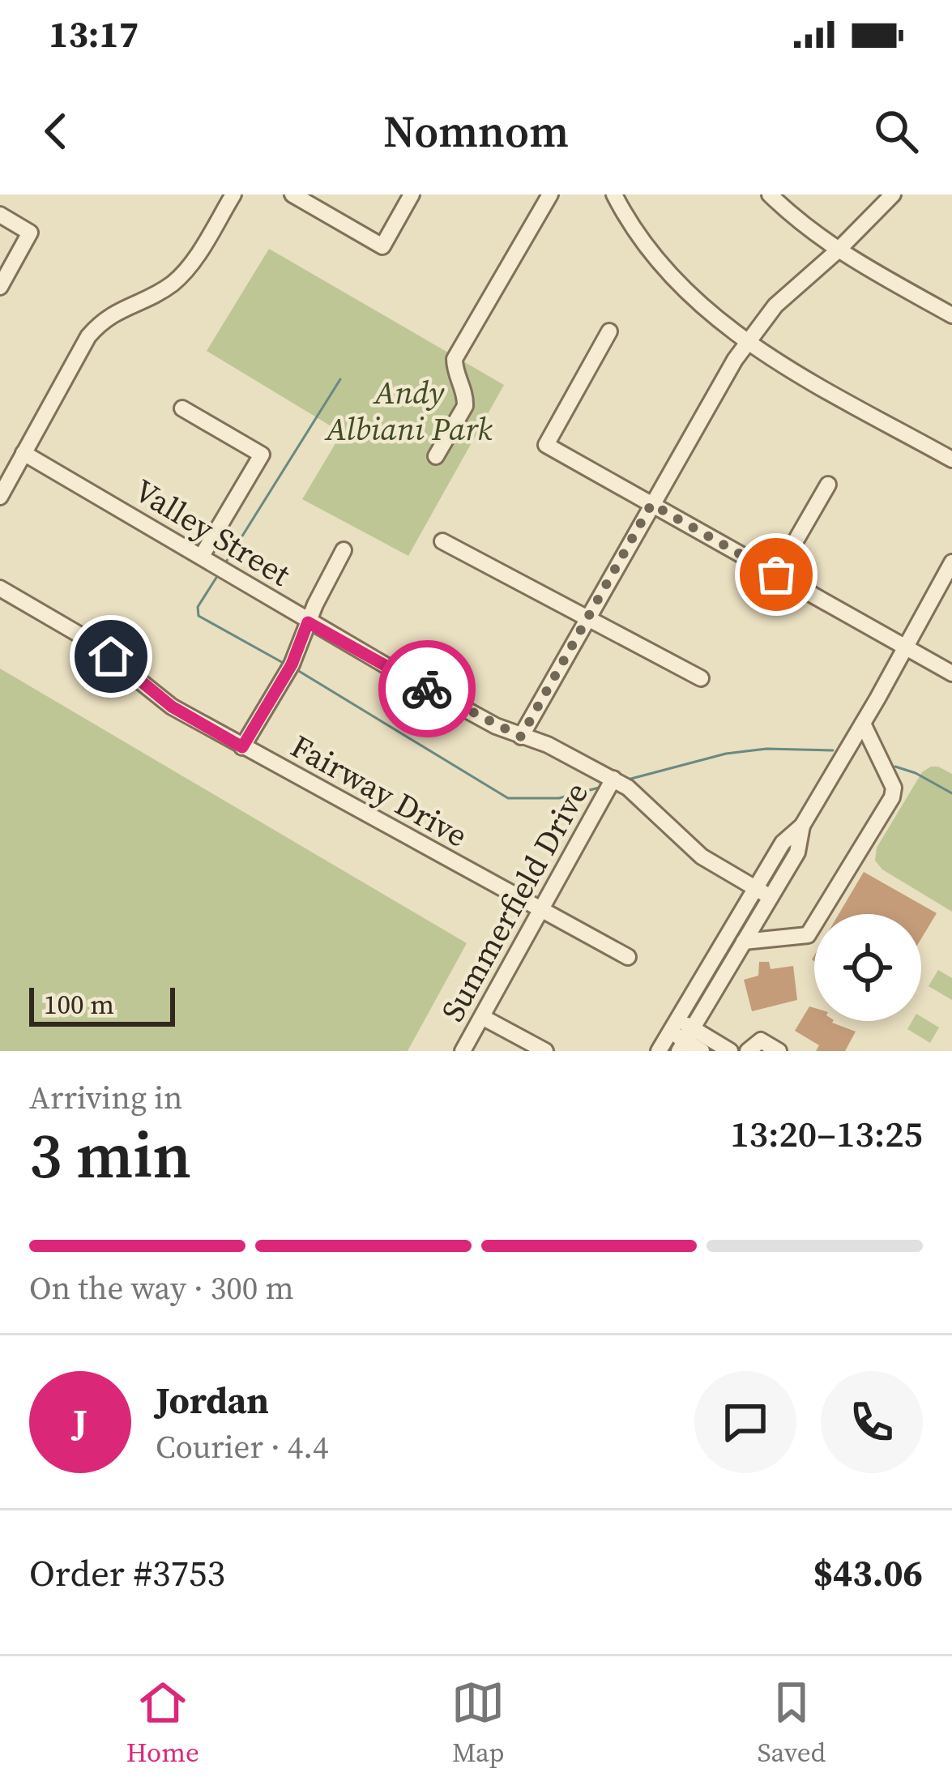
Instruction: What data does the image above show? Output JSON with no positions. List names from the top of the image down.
{
  "streets": {
    "street": ["Valley Street", "Fairway Drive", "Summerfield Drive"]
  },
  "crossings": [
    ["Valley Street", "Summerfield Drive"],
    ["Fairway Drive", "Summerfield Drive"]
  ],
  "parks": ["Andy Albiani Park"],
  "scale_bar": "100 m",
  "page": {
    "status": "13:17",
    "header": "Nomnom",
    "scale": "100 m",
    "heading": ["3 min", "Arriving in", "13:20–13:25"],
    "panel": [
      "Jordan",
      "Courier · 4.4",
      "Order #3753",
      "$43.06"
    ],
    "bar": "On the way · 300 m",
    "round": "J",
    "tabs": ["Home", "Map", "Saved"]
  }
}
